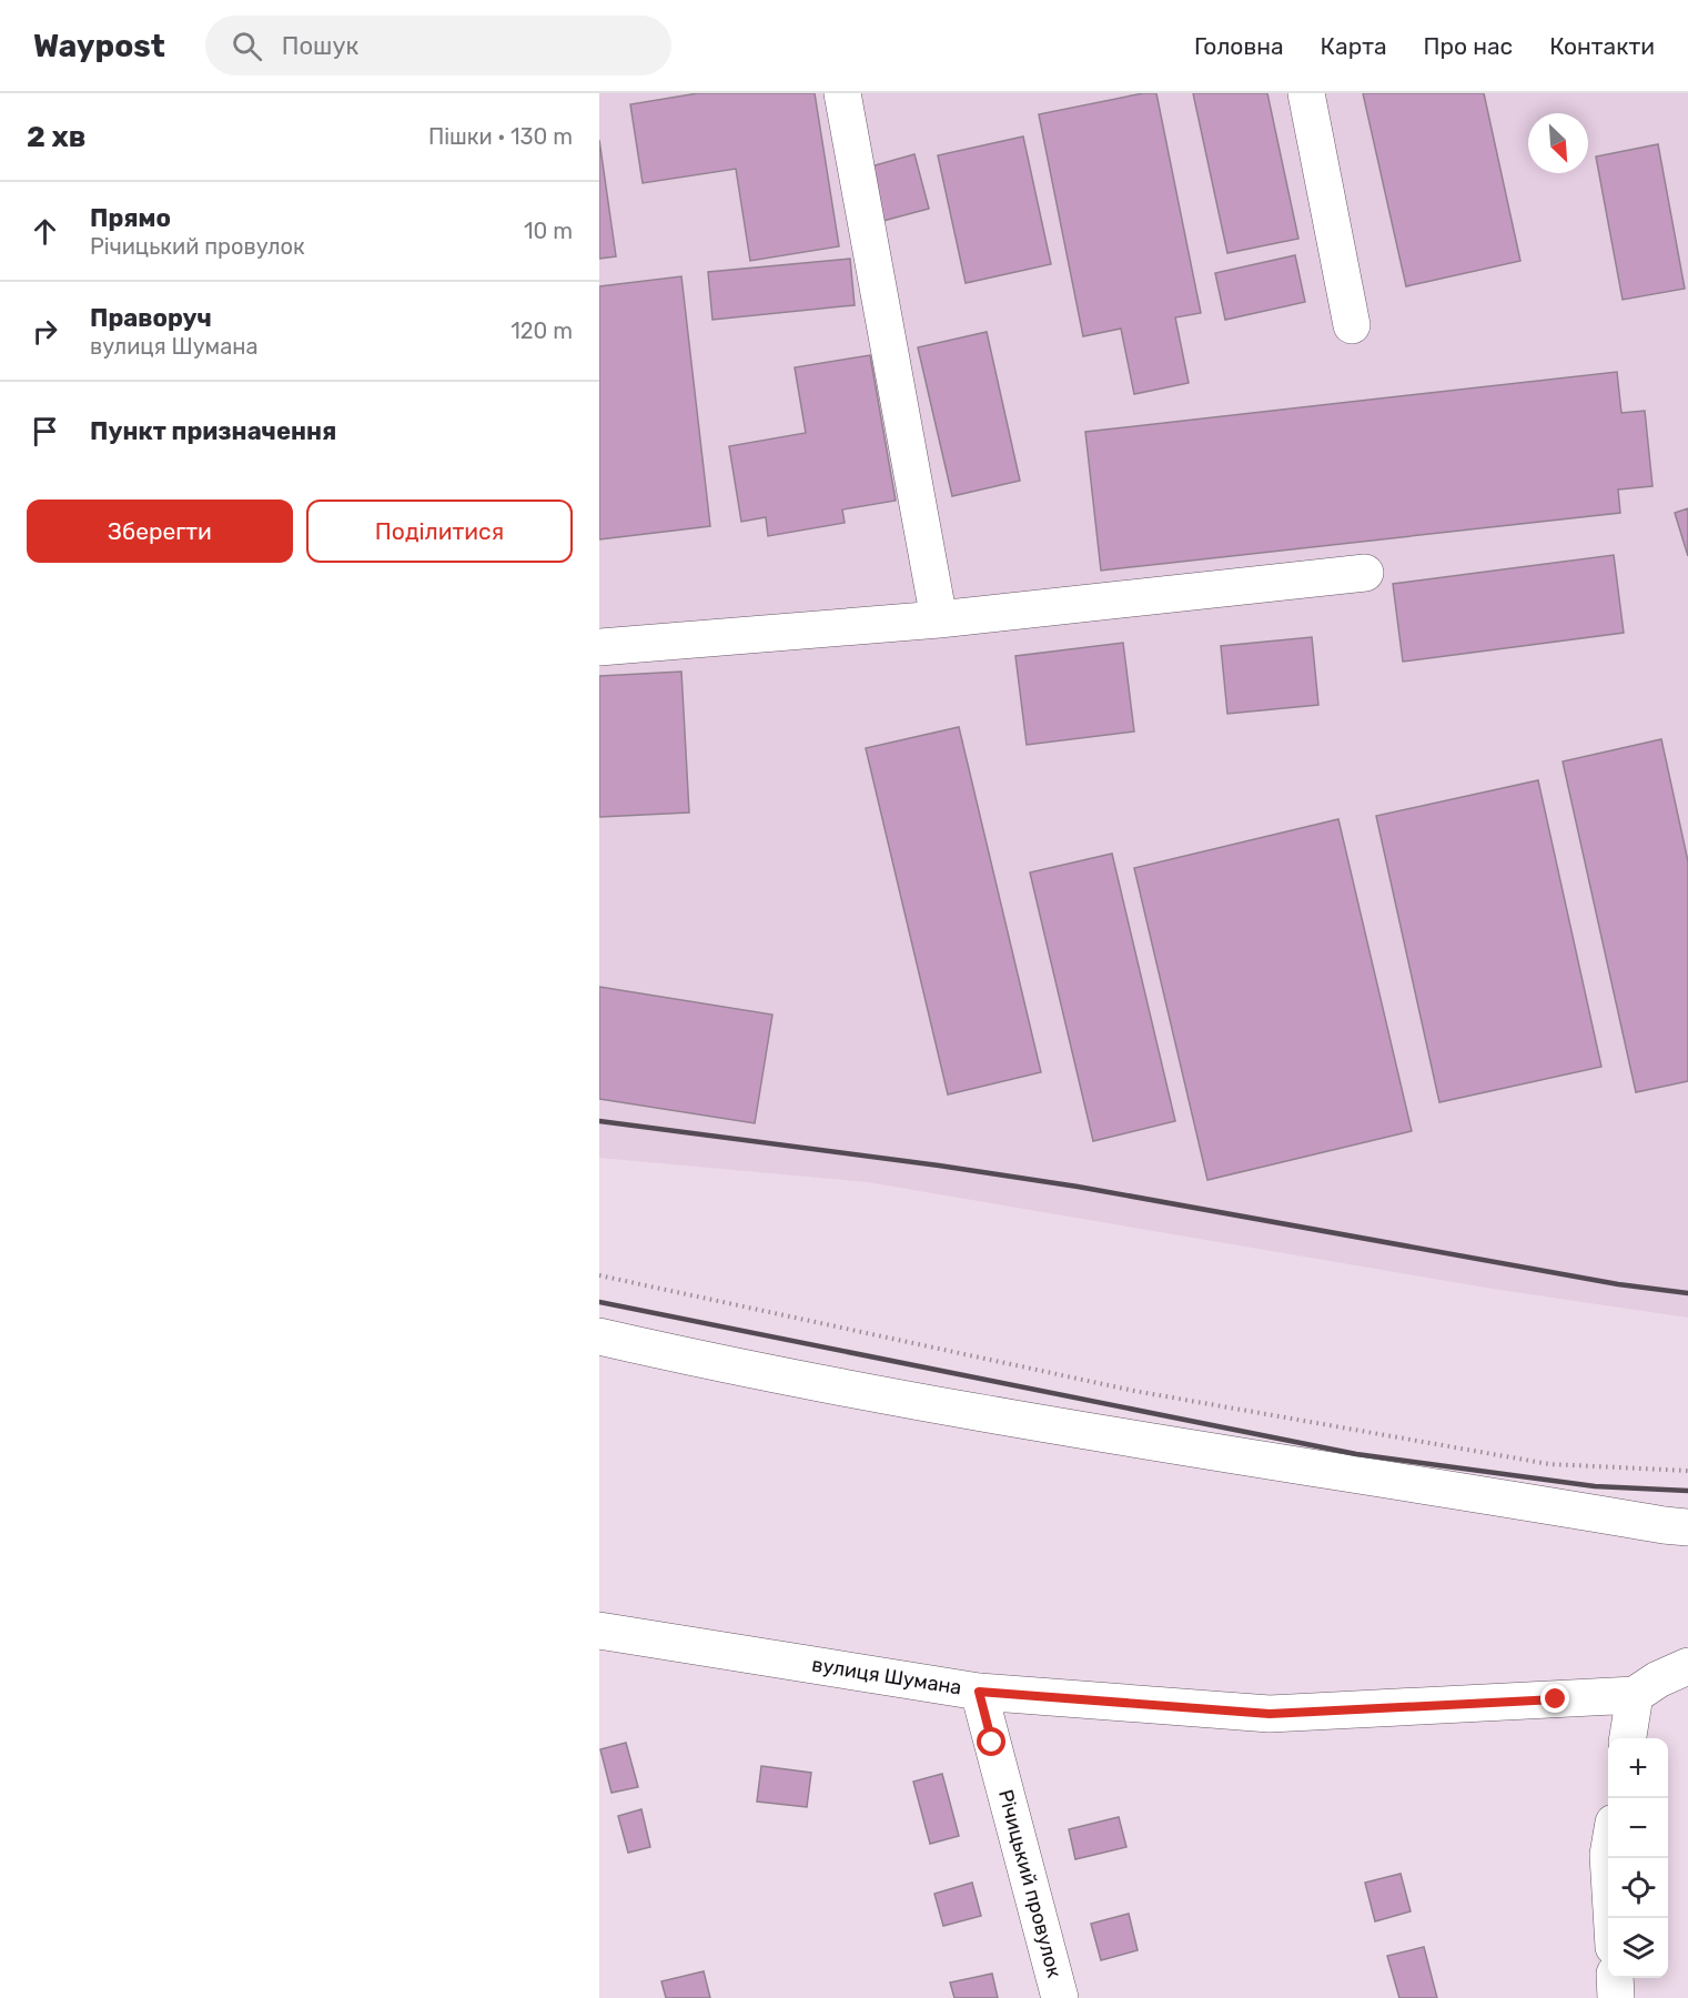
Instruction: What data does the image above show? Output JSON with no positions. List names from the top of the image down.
{
  "streets": {
    "street": ["вулиця Шумана", "Річицький провулок"]
  },
  "crossings": [
    ["вулиця Шумана", "Річицький провулок"]
  ],
  "north": "bottom right",
  "page": {
    "header": "Waypost",
    "search": "Пошук",
    "nav": [
      "Головна",
      "Карта",
      "Про нас",
      "Контакти"
    ],
    "heading": ["2 хв", "Пішки · 130 m"],
    "list": [
      ["Прямо", "Річицький провулок", "10 m"],
      ["Праворуч", "вулиця Шумана", "120 m"],
      "Пункт призначення"
    ],
    "buttons": ["Зберегти", "Поділитися"],
    "map_buttons": ["+", "−"]
  }
}
